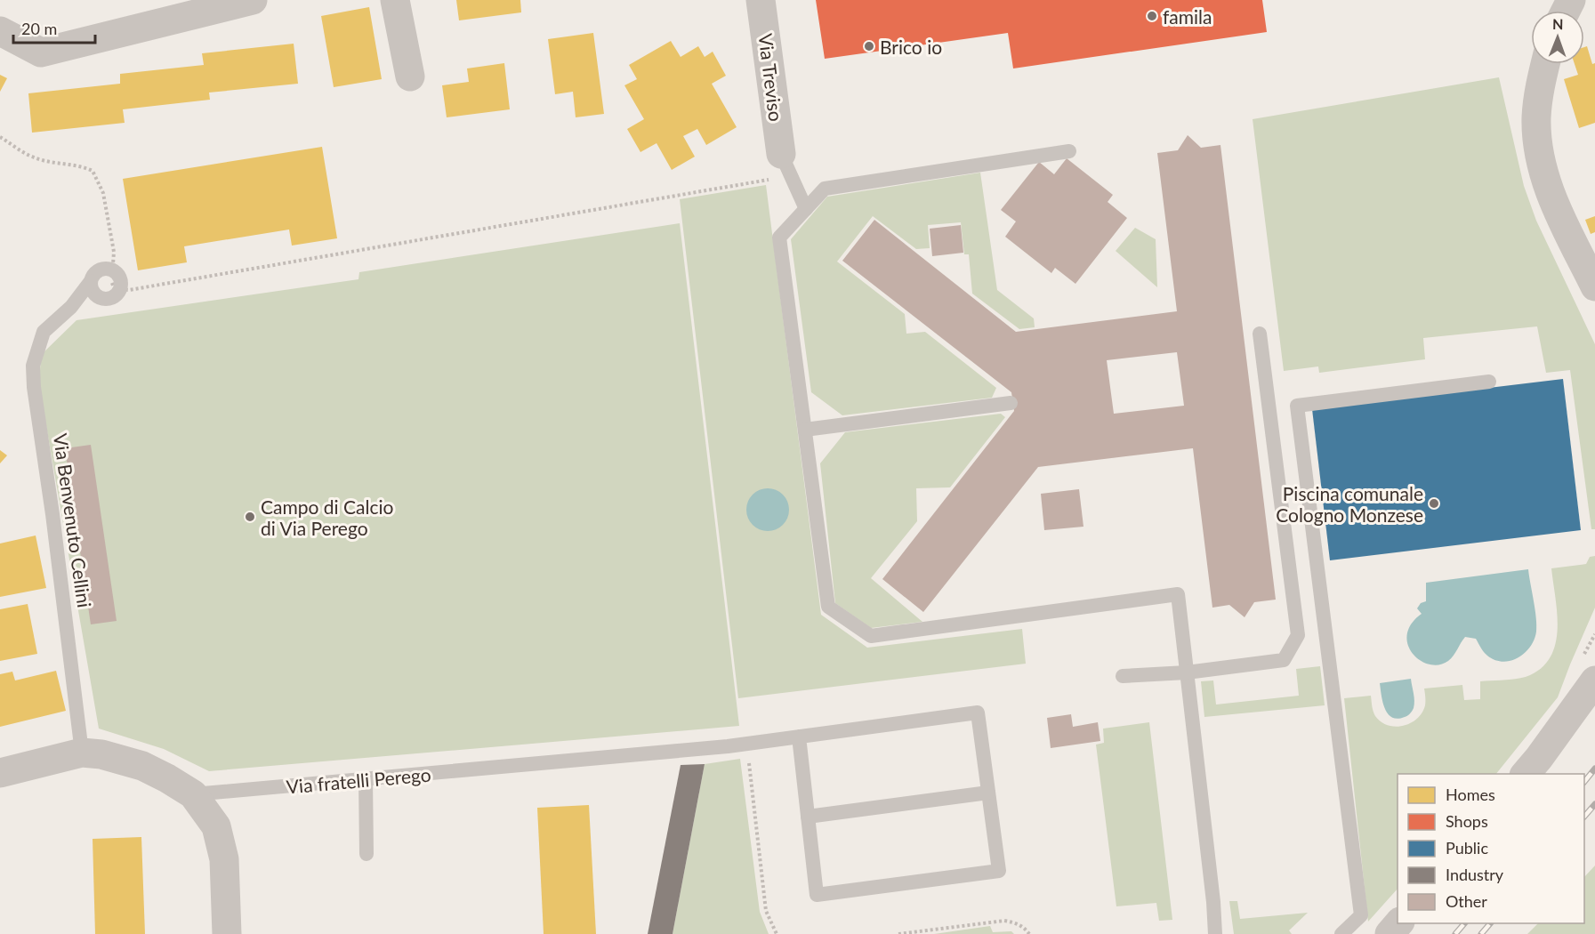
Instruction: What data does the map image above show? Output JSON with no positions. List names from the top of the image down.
{
  "streets": {
    "street": ["Via Treviso"],
    "lane": ["Via Benvenuto Cellini", "Via fratelli Perego"]
  },
  "places": [
    "famila",
    "Brico io",
    "Piscina comunale Cologno Monzese",
    "Campo di Calcio di Via Perego"
  ],
  "legend": [
    "Homes",
    "Shops",
    "Public",
    "Industry",
    "Other"
  ],
  "scale_bar": "20 m",
  "north": "top"
}
